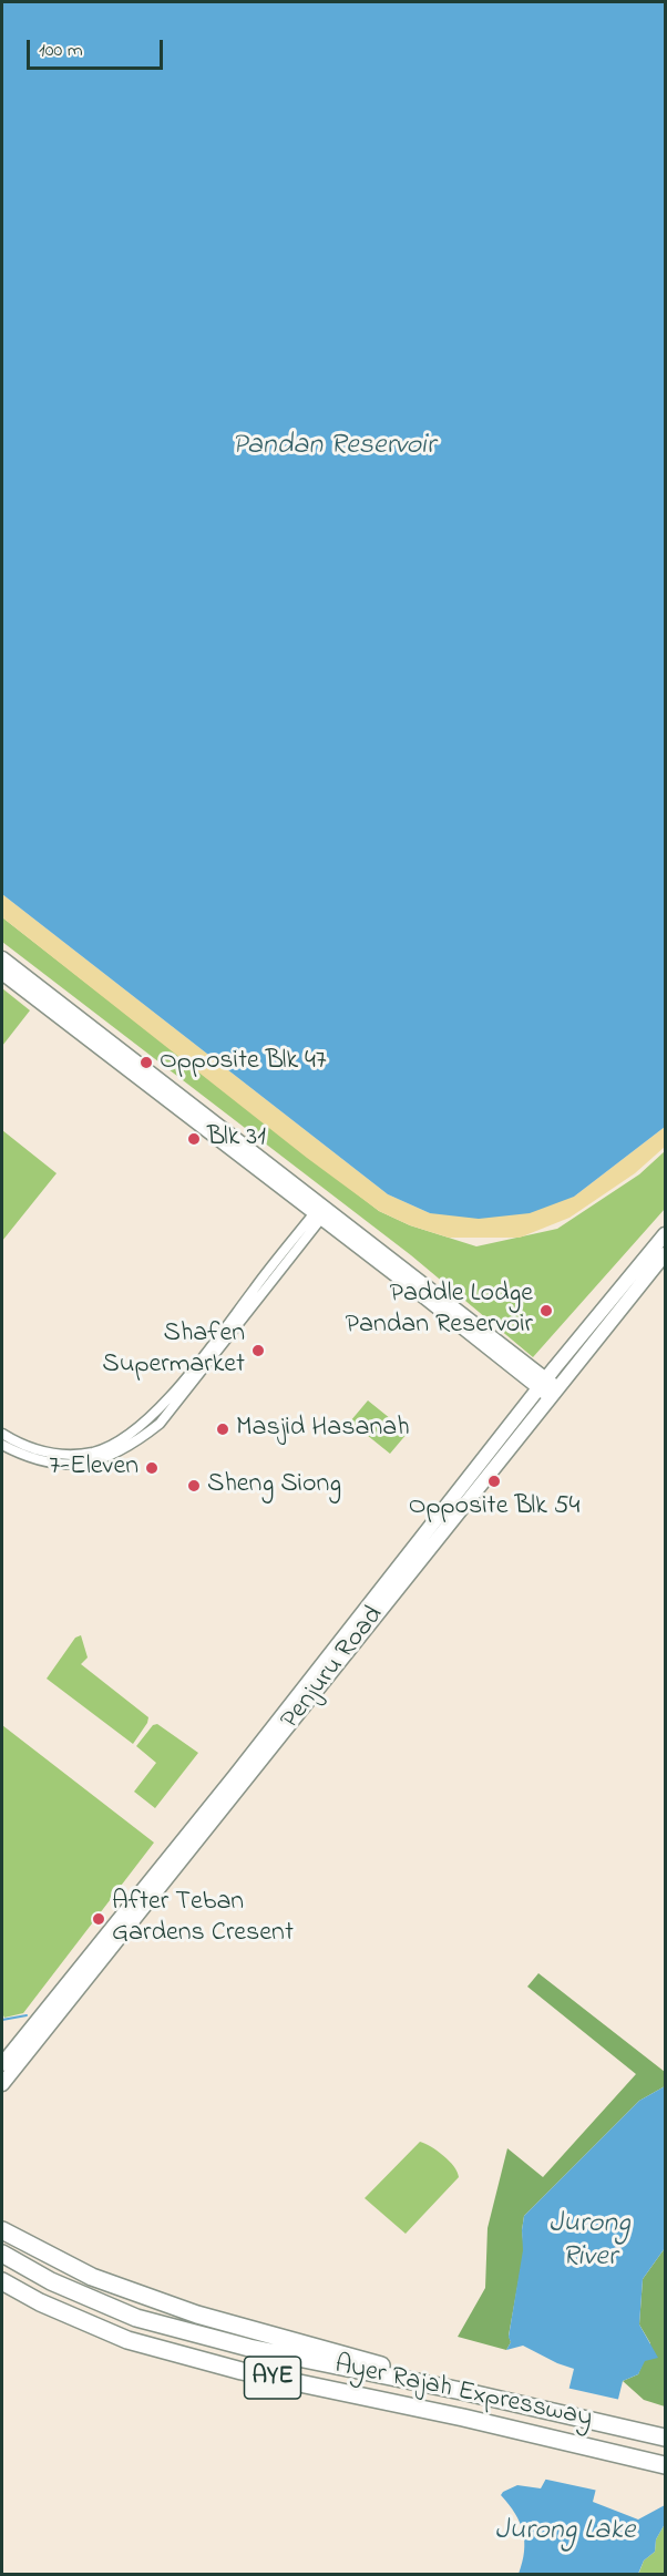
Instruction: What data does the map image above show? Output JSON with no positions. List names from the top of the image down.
{
  "streets": {
    "highway": ["AYE", "Ayer Rajah Expressway"],
    "main road": ["Penjuru Road"]
  },
  "water": ["Pandan Reservoir", "Jurong River", "Jurong Lake"],
  "places": [
    "Opposite Blk 47",
    "Blk 31",
    "Paddle Lodge Pandan Reservoir",
    "Shafen Supermarket",
    "Masjid Hasanah",
    "7-Eleven",
    "Opposite Blk 54",
    "Sheng Siong",
    "After Teban Gardens Cresent"
  ],
  "scale_bar": "100 m"
}
